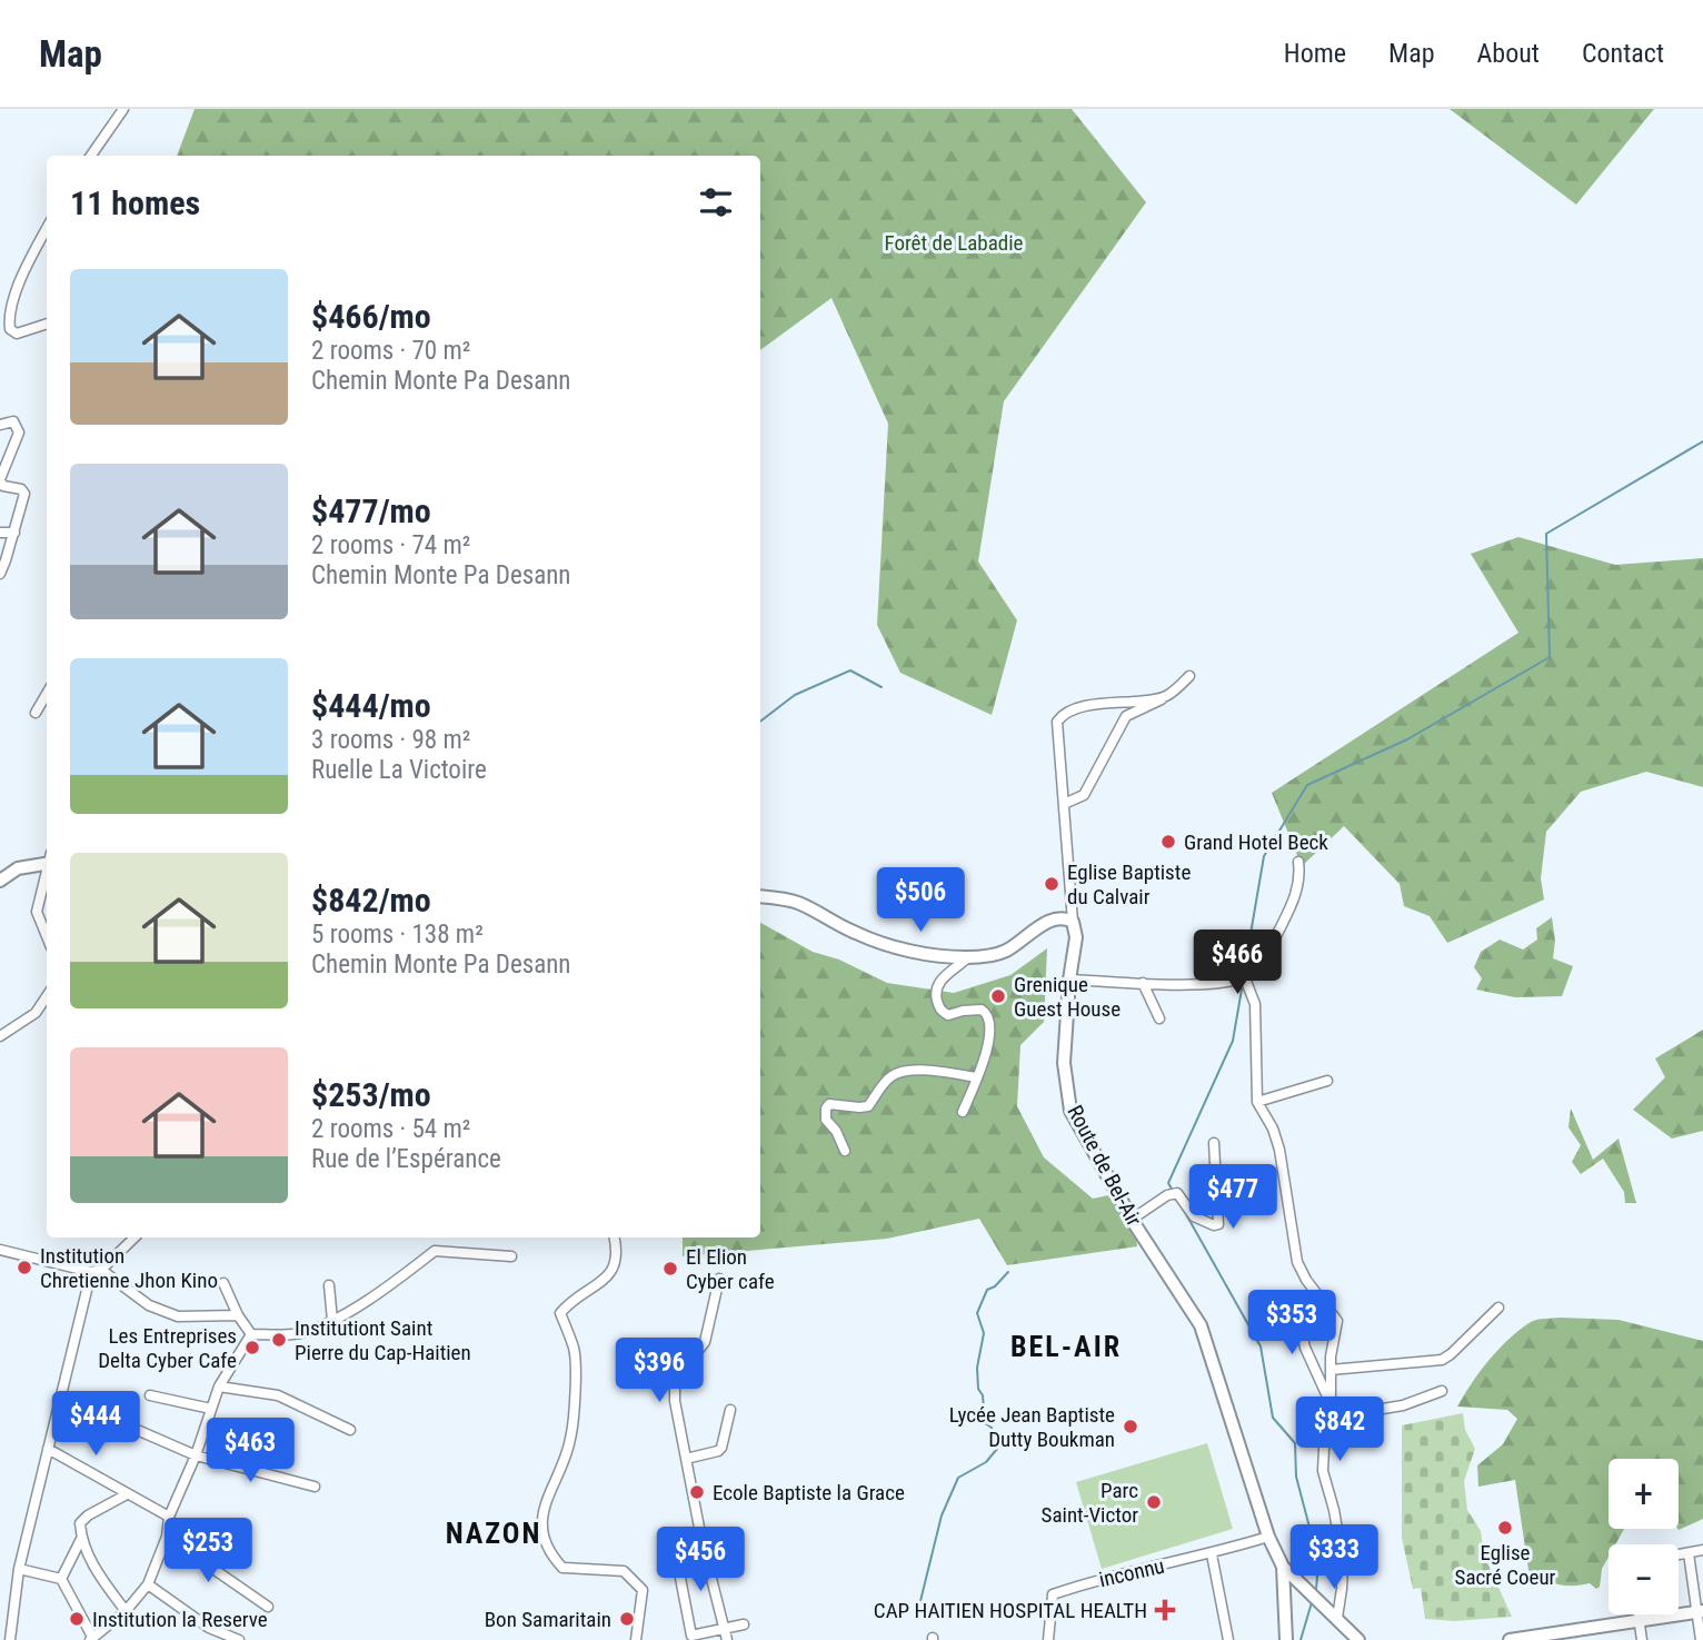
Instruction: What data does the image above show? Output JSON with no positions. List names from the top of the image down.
{
  "streets": {
    "street": ["Route de Bel-Air", "inconnu"]
  },
  "crossings": [
    ["Route de Bel-Air", "inconnu"]
  ],
  "districts": ["BEL-AIR", "NAZON"],
  "parks": ["Forêt de Labadie"],
  "places": {
    "other": [
      "Grand Hotel Beck",
      "Eglise Baptiste du Calvair",
      "Grenique Guest House",
      "Institution Chretienne Jhon Kino",
      "El Elion Cyber cafe",
      "Institutiont Saint Pierre du Cap-Haitien",
      "Les Entreprises Delta Cyber Cafe",
      "Lycée Jean Baptiste Dutty Boukman",
      "Ecole Baptiste la Grace",
      "Parc Saint-Victor",
      "Eglise Sacré Coeur",
      "Institution la Reserve",
      "Bon Samaritain"
    ],
    "health": ["CAP HAITIEN HOSPITAL HEALTH"]
  },
  "page": {
    "header": "Map",
    "nav": [
      "Home",
      "Map",
      "About",
      "Contact"
    ],
    "heading": "11 homes",
    "list": [
      {
        "name": "$466/mo",
        "note": "2 rooms · 70 m² · Chemin Monte Pa Desann"
      },
      {
        "name": "$477/mo",
        "note": "2 rooms · 74 m² · Chemin Monte Pa Desann"
      },
      {
        "name": "$444/mo",
        "note": "3 rooms · 98 m² · Ruelle La Victoire"
      },
      {
        "name": "$842/mo",
        "note": "5 rooms · 138 m² · Chemin Monte Pa Desann"
      },
      {
        "name": "$253/mo",
        "note": "2 rooms · 54 m² · Rue de l’Espérance"
      }
    ],
    "price": [
      "$506",
      "$466",
      "$477",
      "$353",
      "$396",
      "$444",
      "$842",
      "$463",
      "$253",
      "$333",
      "$456"
    ],
    "map_buttons": ["+", "−"]
  }
}
